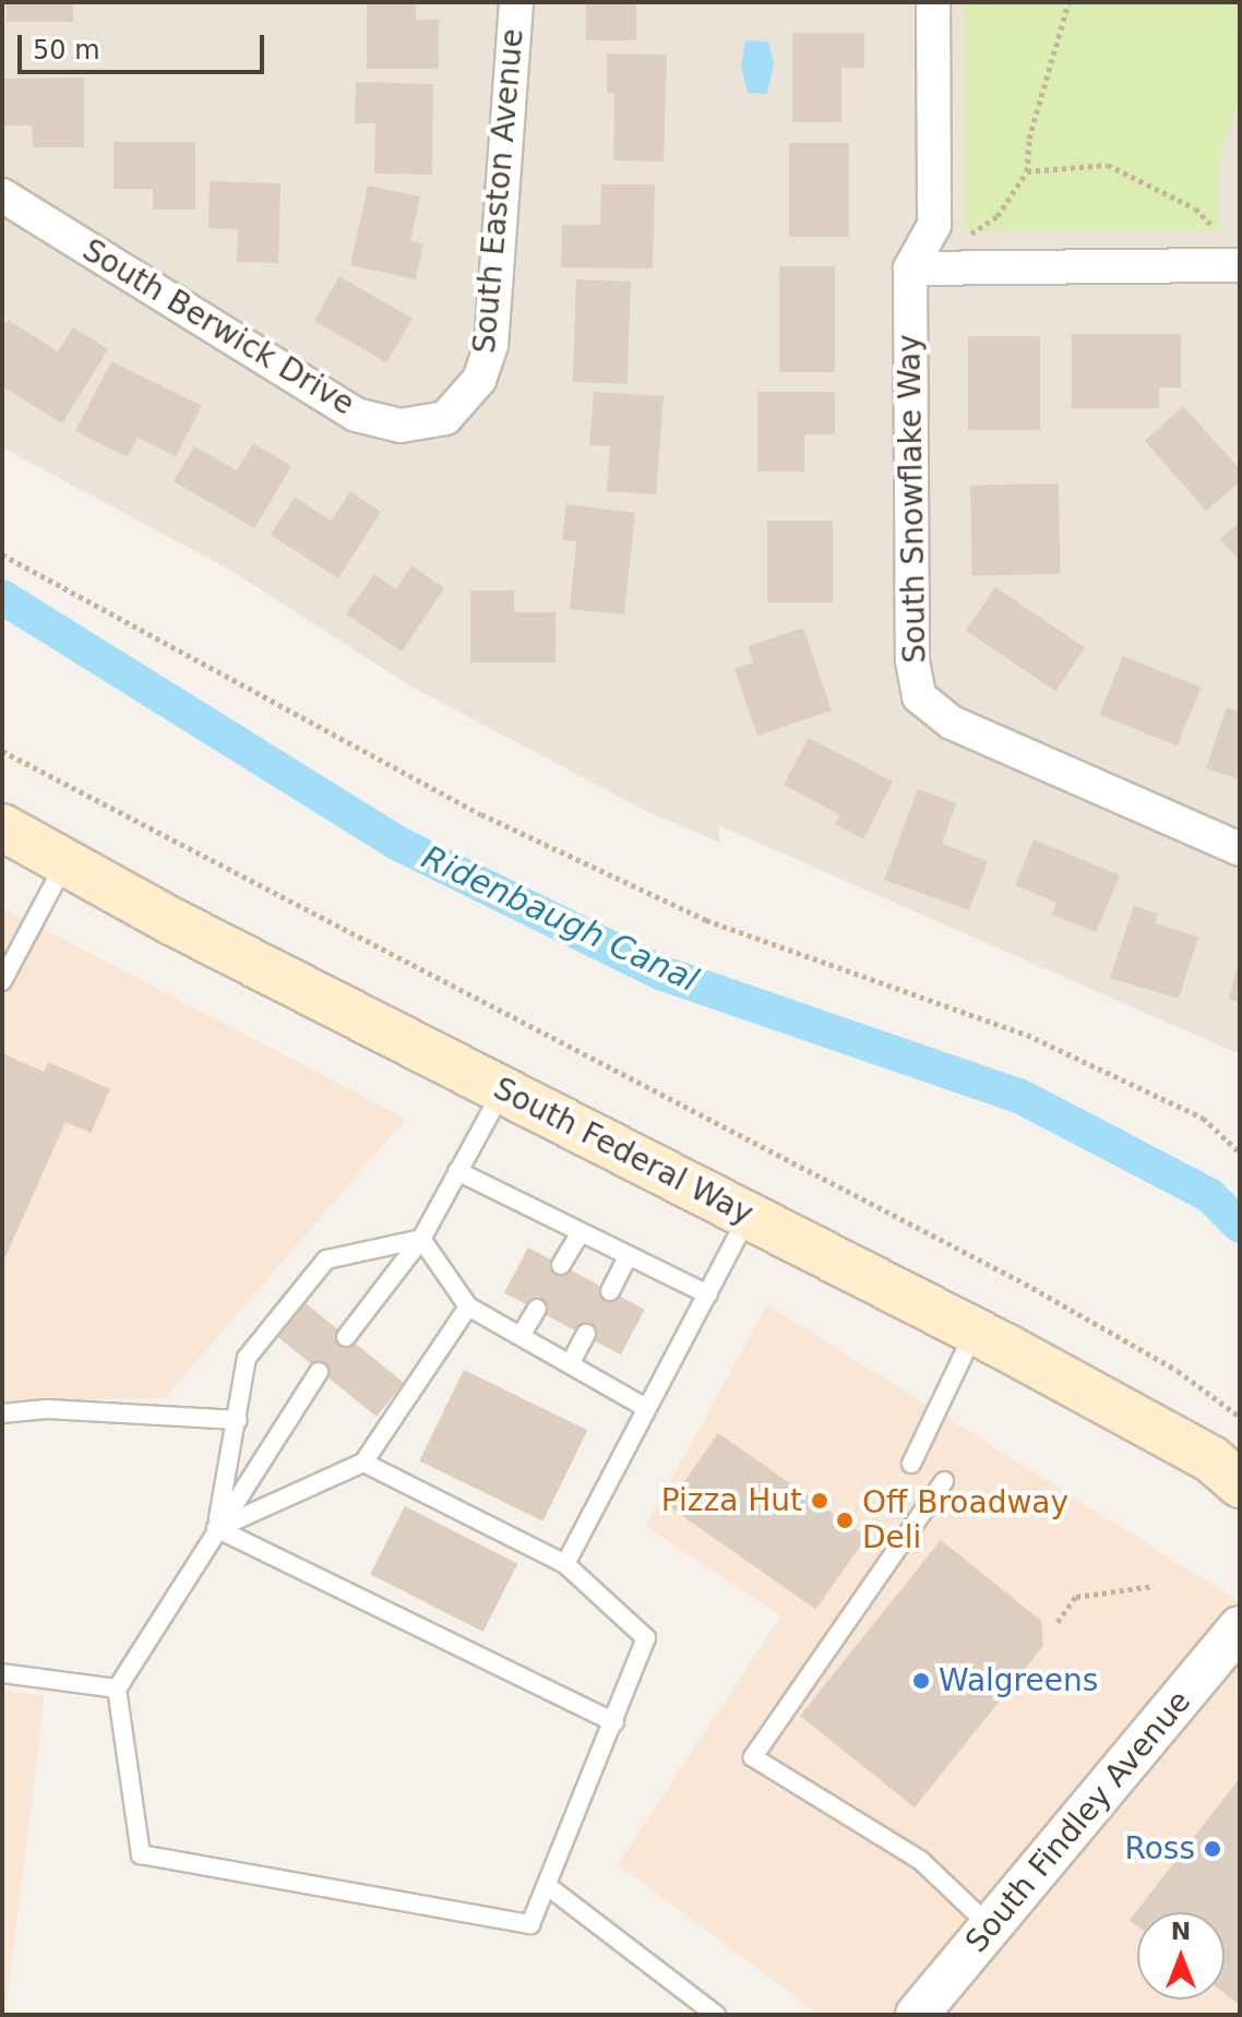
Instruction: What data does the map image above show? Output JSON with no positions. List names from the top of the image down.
{
  "streets": {
    "main road": ["South Federal Way"],
    "street": [
      "South Easton Avenue",
      "South Berwick Drive",
      "South Snowflake Way",
      "South Findley Avenue"
    ]
  },
  "crossings": [
    ["South Easton Avenue", "South Berwick Drive"]
  ],
  "water": ["Ridenbaugh Canal"],
  "places": [
    "Pizza Hut",
    "Off Broadway Deli",
    "Walgreens",
    "Ross"
  ],
  "scale_bar": "50 m",
  "north": "top"
}
